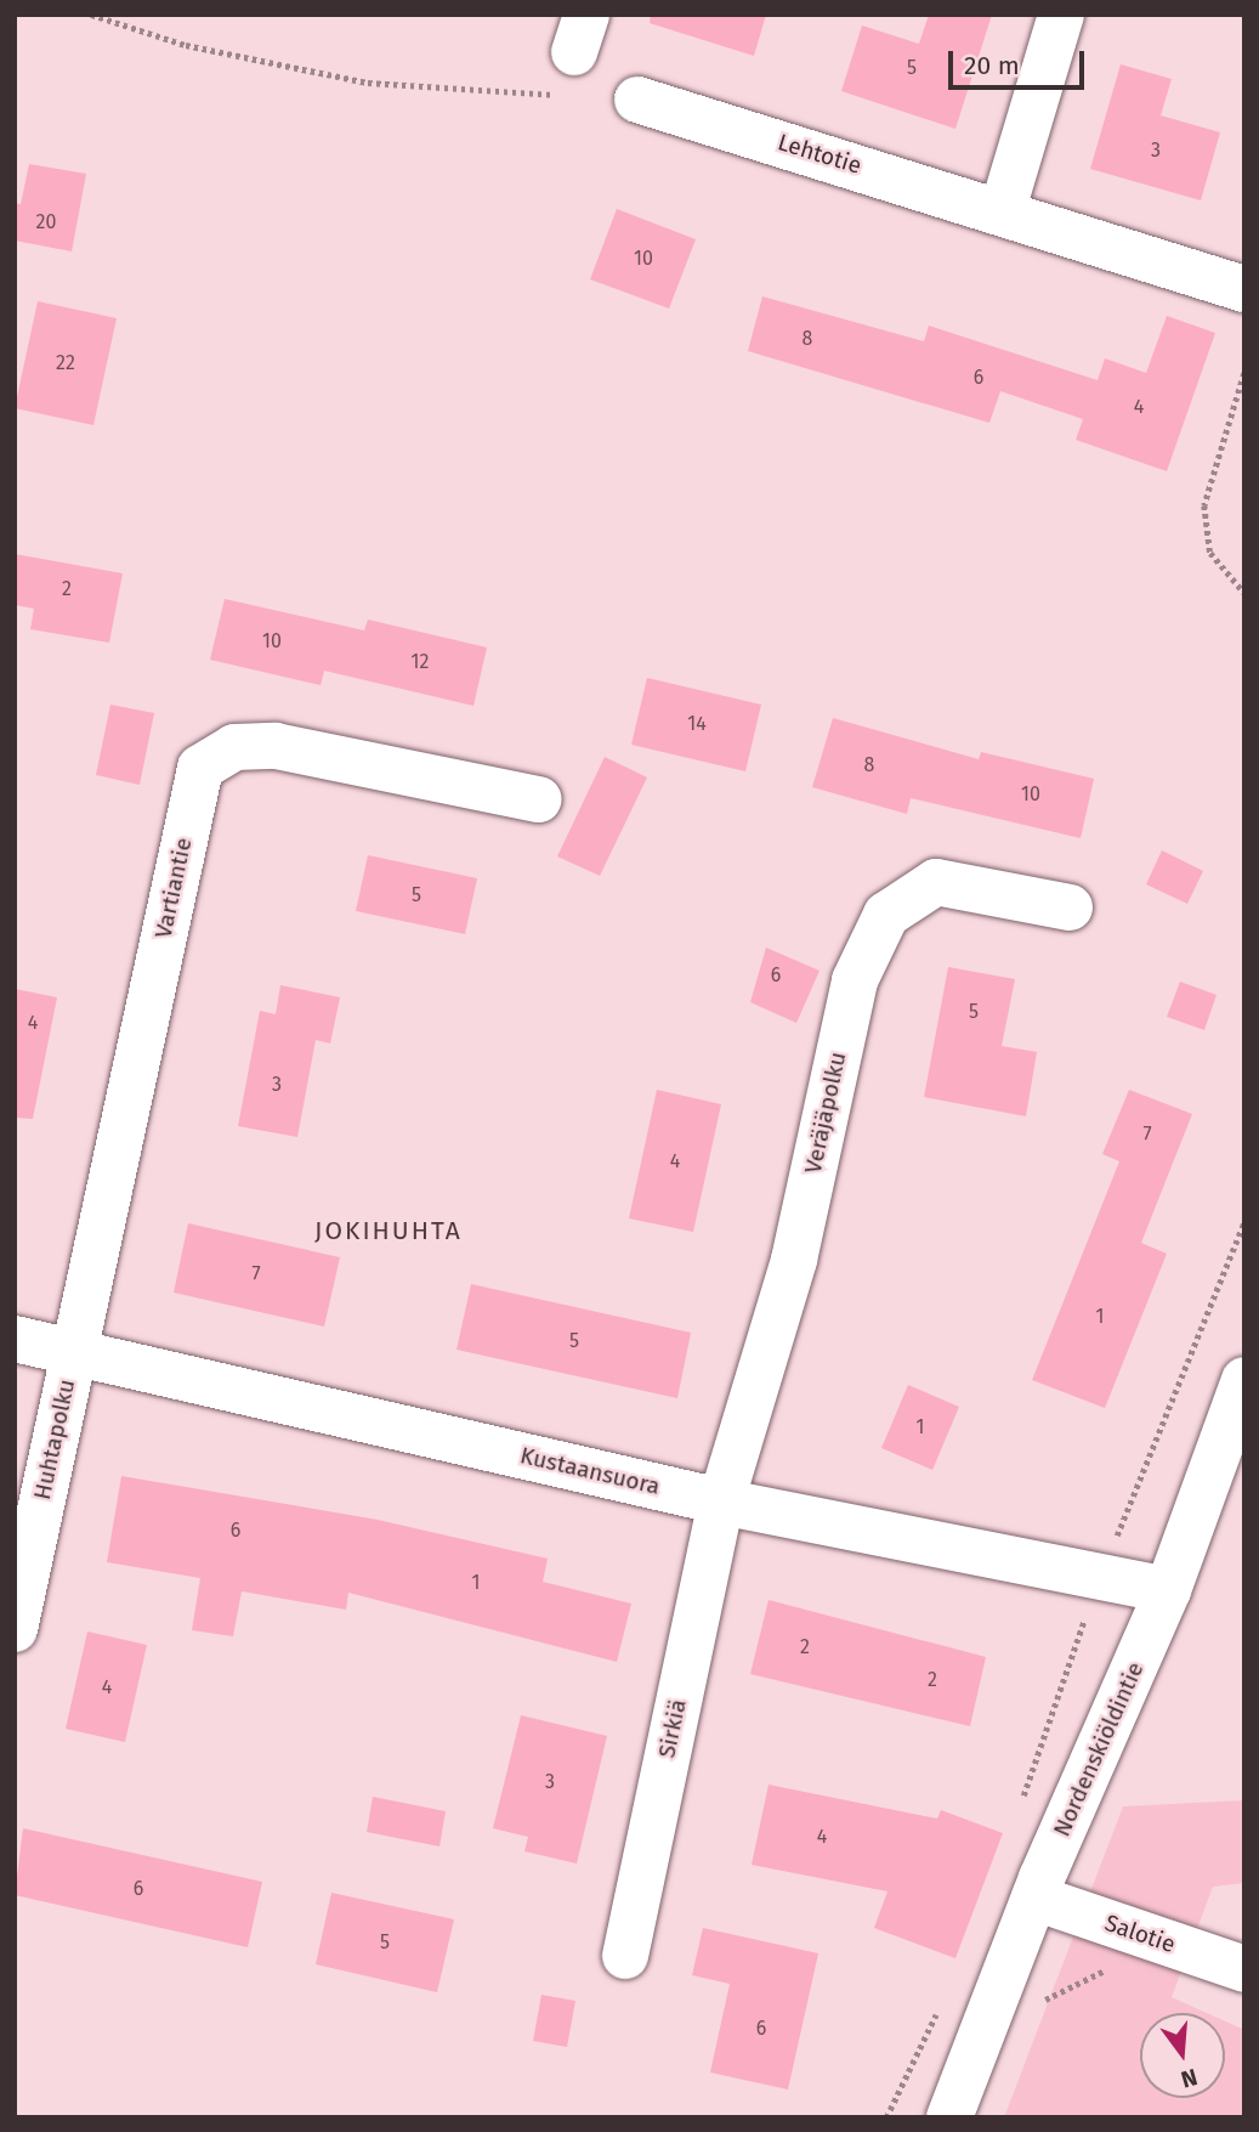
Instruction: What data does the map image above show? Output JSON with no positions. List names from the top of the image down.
{
  "streets": {
    "street": [
      "Lehtotie",
      "Vartiantie",
      "Veräjäpolku",
      "Huhtapolku",
      "Kustaansuora",
      "Sirkiä",
      "Nordenskiöldintie",
      "Salotie"
    ]
  },
  "crossings": [
    ["Vartiantie", "Huhtapolku"],
    ["Vartiantie", "Kustaansuora"],
    ["Veräjäpolku", "Kustaansuora"],
    ["Veräjäpolku", "Sirkiä"],
    ["Huhtapolku", "Kustaansuora"],
    ["Kustaansuora", "Sirkiä"],
    ["Kustaansuora", "Nordenskiöldintie"],
    ["Nordenskiöldintie", "Salotie"]
  ],
  "districts": ["JOKIHUHTA"],
  "house_numbers": [
    "5",
    "3",
    "20",
    "10",
    "8",
    "22",
    "6",
    "4",
    "2",
    "10",
    "12",
    "14",
    "8",
    "10",
    "5",
    "6",
    "5",
    "4",
    "3",
    "7",
    "4",
    "7",
    "1",
    "5",
    "1",
    "6",
    "1",
    "2",
    "2",
    "4",
    "3",
    "4",
    "6",
    "5",
    "6"
  ],
  "scale_bar": "20 m",
  "north": "bottom"
}
